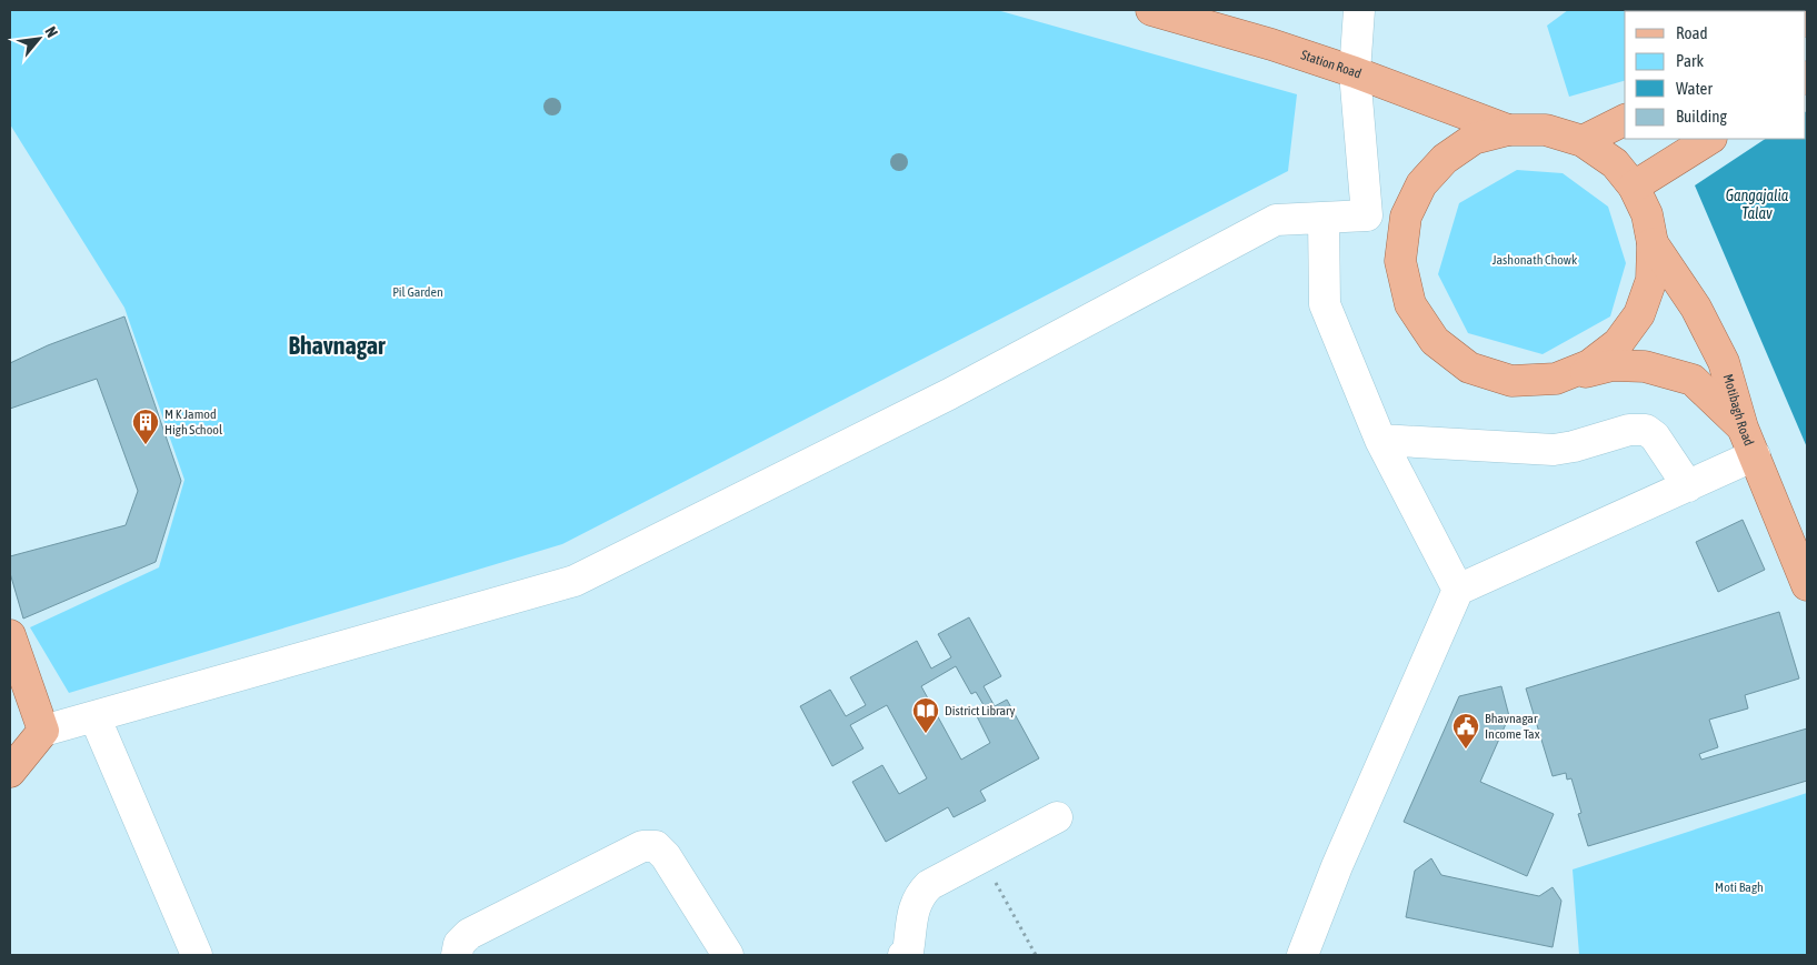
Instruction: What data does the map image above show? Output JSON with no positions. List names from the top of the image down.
{
  "streets": {
    "main road": ["Station Road", "Motibagh Road"]
  },
  "districts": ["Bhavnagar"],
  "water": ["Gangajalia Talav"],
  "parks": ["Jashonath Chowk", "Pil Garden", "Moti Bagh"],
  "places": {
    "building": ["M K Jamod High School"],
    "library": ["District Library"],
    "public building": ["Bhavnagar Income Tax"]
  },
  "legend": [
    "Road",
    "Park",
    "Water",
    "Building"
  ],
  "north": "top right"
}
